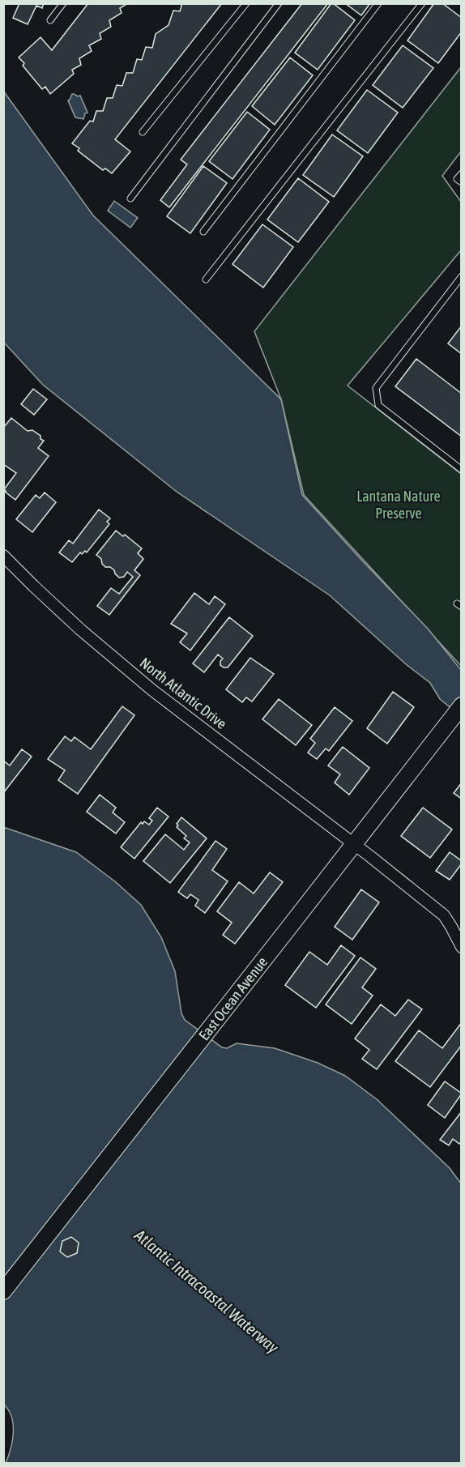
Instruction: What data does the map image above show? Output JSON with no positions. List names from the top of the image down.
{
  "streets": {
    "main road": ["East Ocean Avenue"],
    "street": ["North Atlantic Drive"]
  },
  "crossings": [
    ["North Atlantic Drive", "East Ocean Avenue"]
  ],
  "water": ["Atlantic Intracoastal Waterway"],
  "parks": ["Lantana Nature Preserve"]
}
